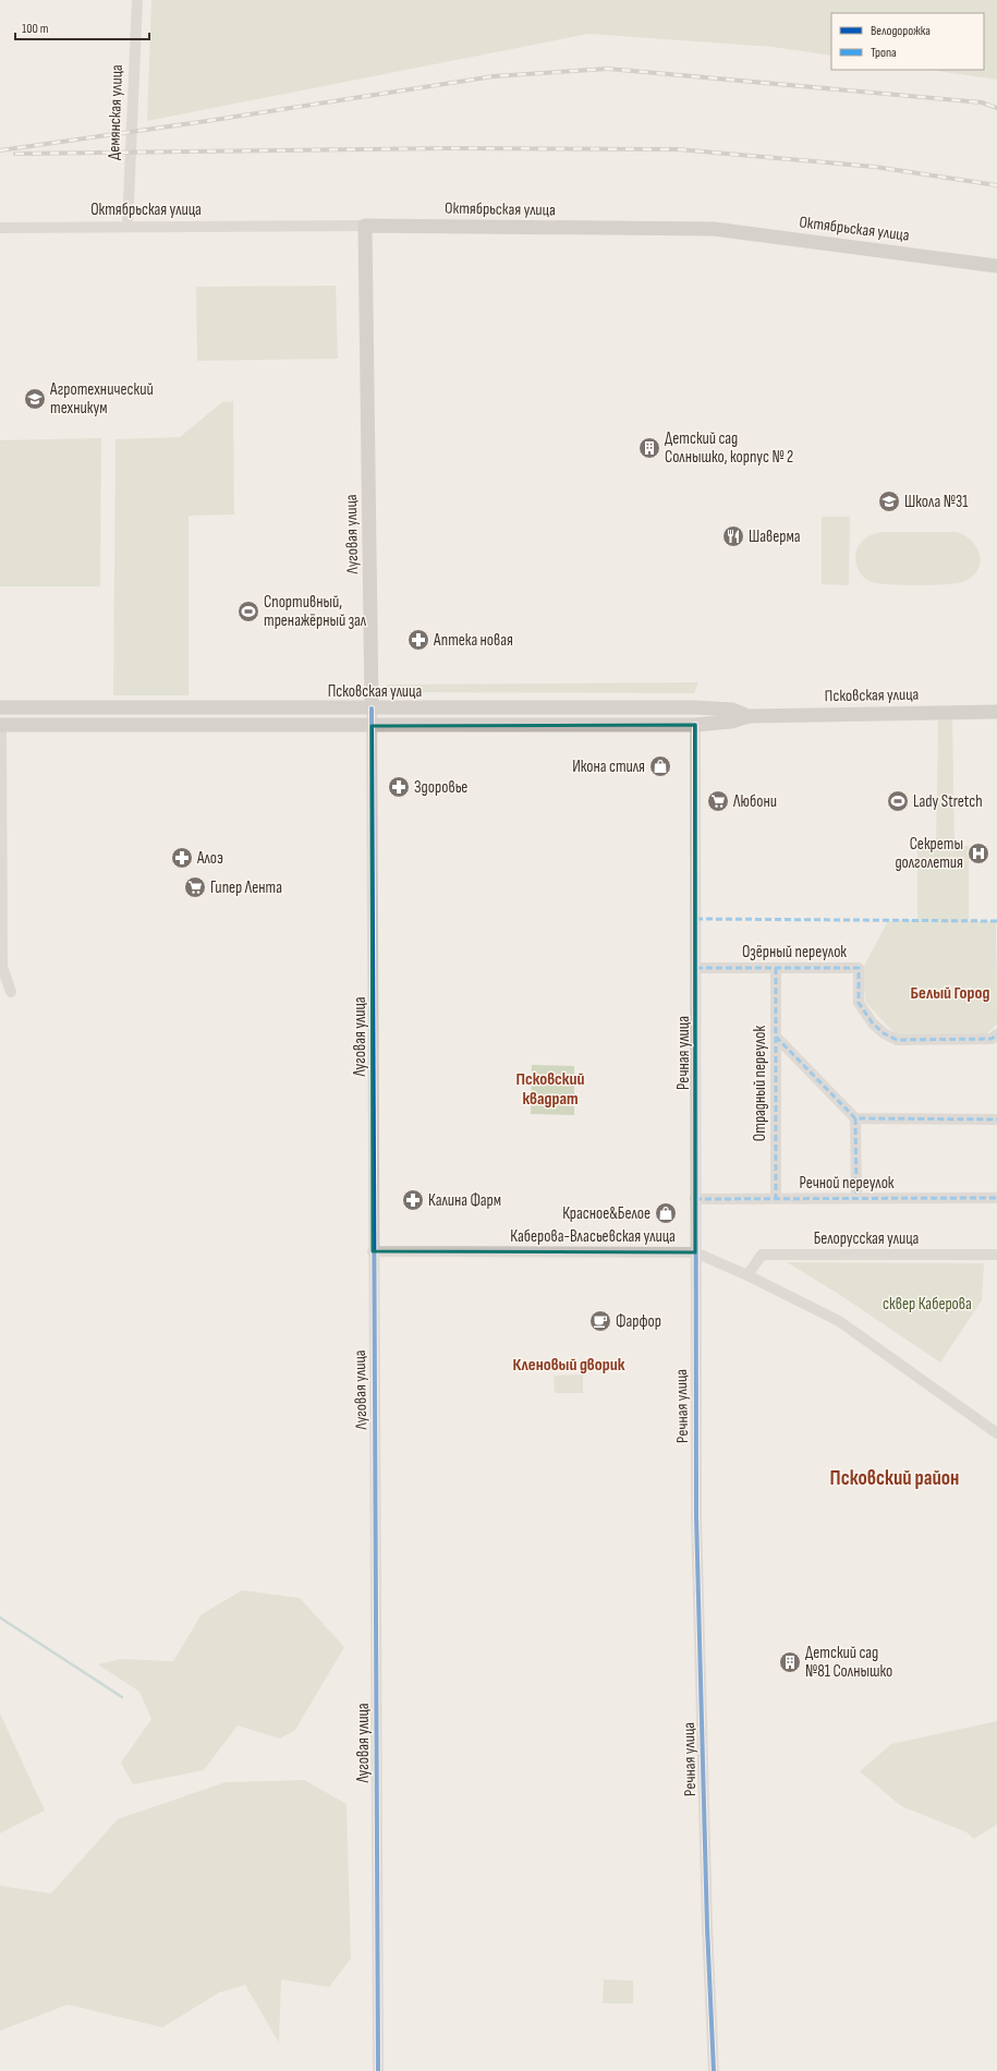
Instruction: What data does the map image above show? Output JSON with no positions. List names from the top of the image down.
{
  "streets": {
    "main road": ["Октябрьская улица", "Луговая улица", "Псковская улица"],
    "street": [
      "Демянская улица",
      "Озёрный переулок",
      "Речная улица",
      "Отрадный переулок",
      "Речной переулок",
      "Каберова-Власьевская улица",
      "Белорусская улица"
    ]
  },
  "crossings": [
    ["Демянская улица", "Октябрьская улица"],
    ["Октябрьская улица", "Луговая улица"],
    ["Луговая улица", "Псковская улица"],
    ["Луговая улица", "Каберова-Власьевская улица"],
    ["Псковская улица", "Речная улица"],
    ["Озёрный переулок", "Речная улица"],
    ["Озёрный переулок", "Отрадный переулок"],
    ["Речная улица", "Речной переулок"],
    ["Речная улица", "Каберова-Власьевская улица"],
    ["Отрадный переулок", "Речной переулок"],
    ["Каберова-Власьевская улица", "Белорусская улица"]
  ],
  "districts": [
    "Белый Город",
    "Псковский квадрат",
    "Кленовый дворик",
    "Псковский район"
  ],
  "parks": ["сквер Каберова"],
  "places": {
    "school or university": ["Агротехнический техникум", "Школа №31"],
    "building": ["Детский сад Солнышко, корпус № 2", "Детский сад №81 Солнышко"],
    "restaurant": ["Шаверма"],
    "sports": ["Спортивный, тренажёрный зал", "Lady Stretch"],
    "pharmacy": [
      "Аптека новая",
      "Здоровье",
      "Алоэ",
      "Калина Фарм"
    ],
    "shop": ["Икона стиля", "Красное&Белое"],
    "supermarket": ["Любони", "Гипер Лента"],
    "hospital": ["Секреты долголетия"],
    "cafe": ["Фарфор"]
  },
  "legend": ["Велодорожка", "Тропа"],
  "scale_bar": "100 m"
}
